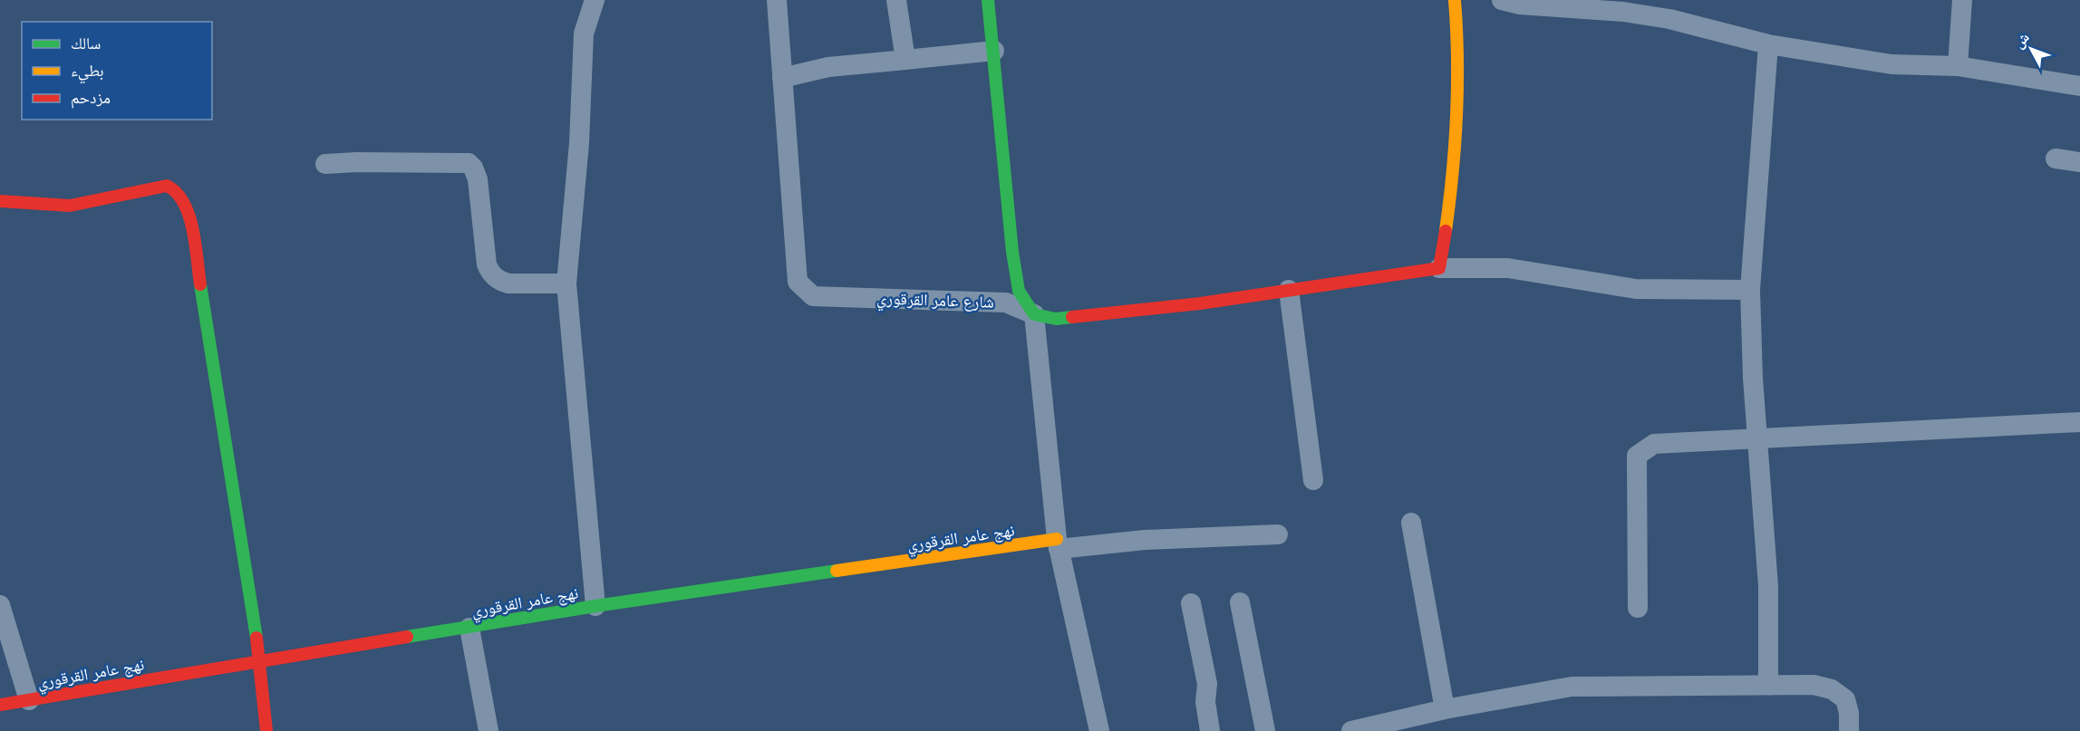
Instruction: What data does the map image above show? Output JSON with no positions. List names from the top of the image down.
{
  "streets": {
    "street": ["شارع عامر القرقوري", "نهج عامر القرقوري"]
  },
  "legend": ["سالك", "بطيء", "مزدحم"],
  "north": "top left"
}
